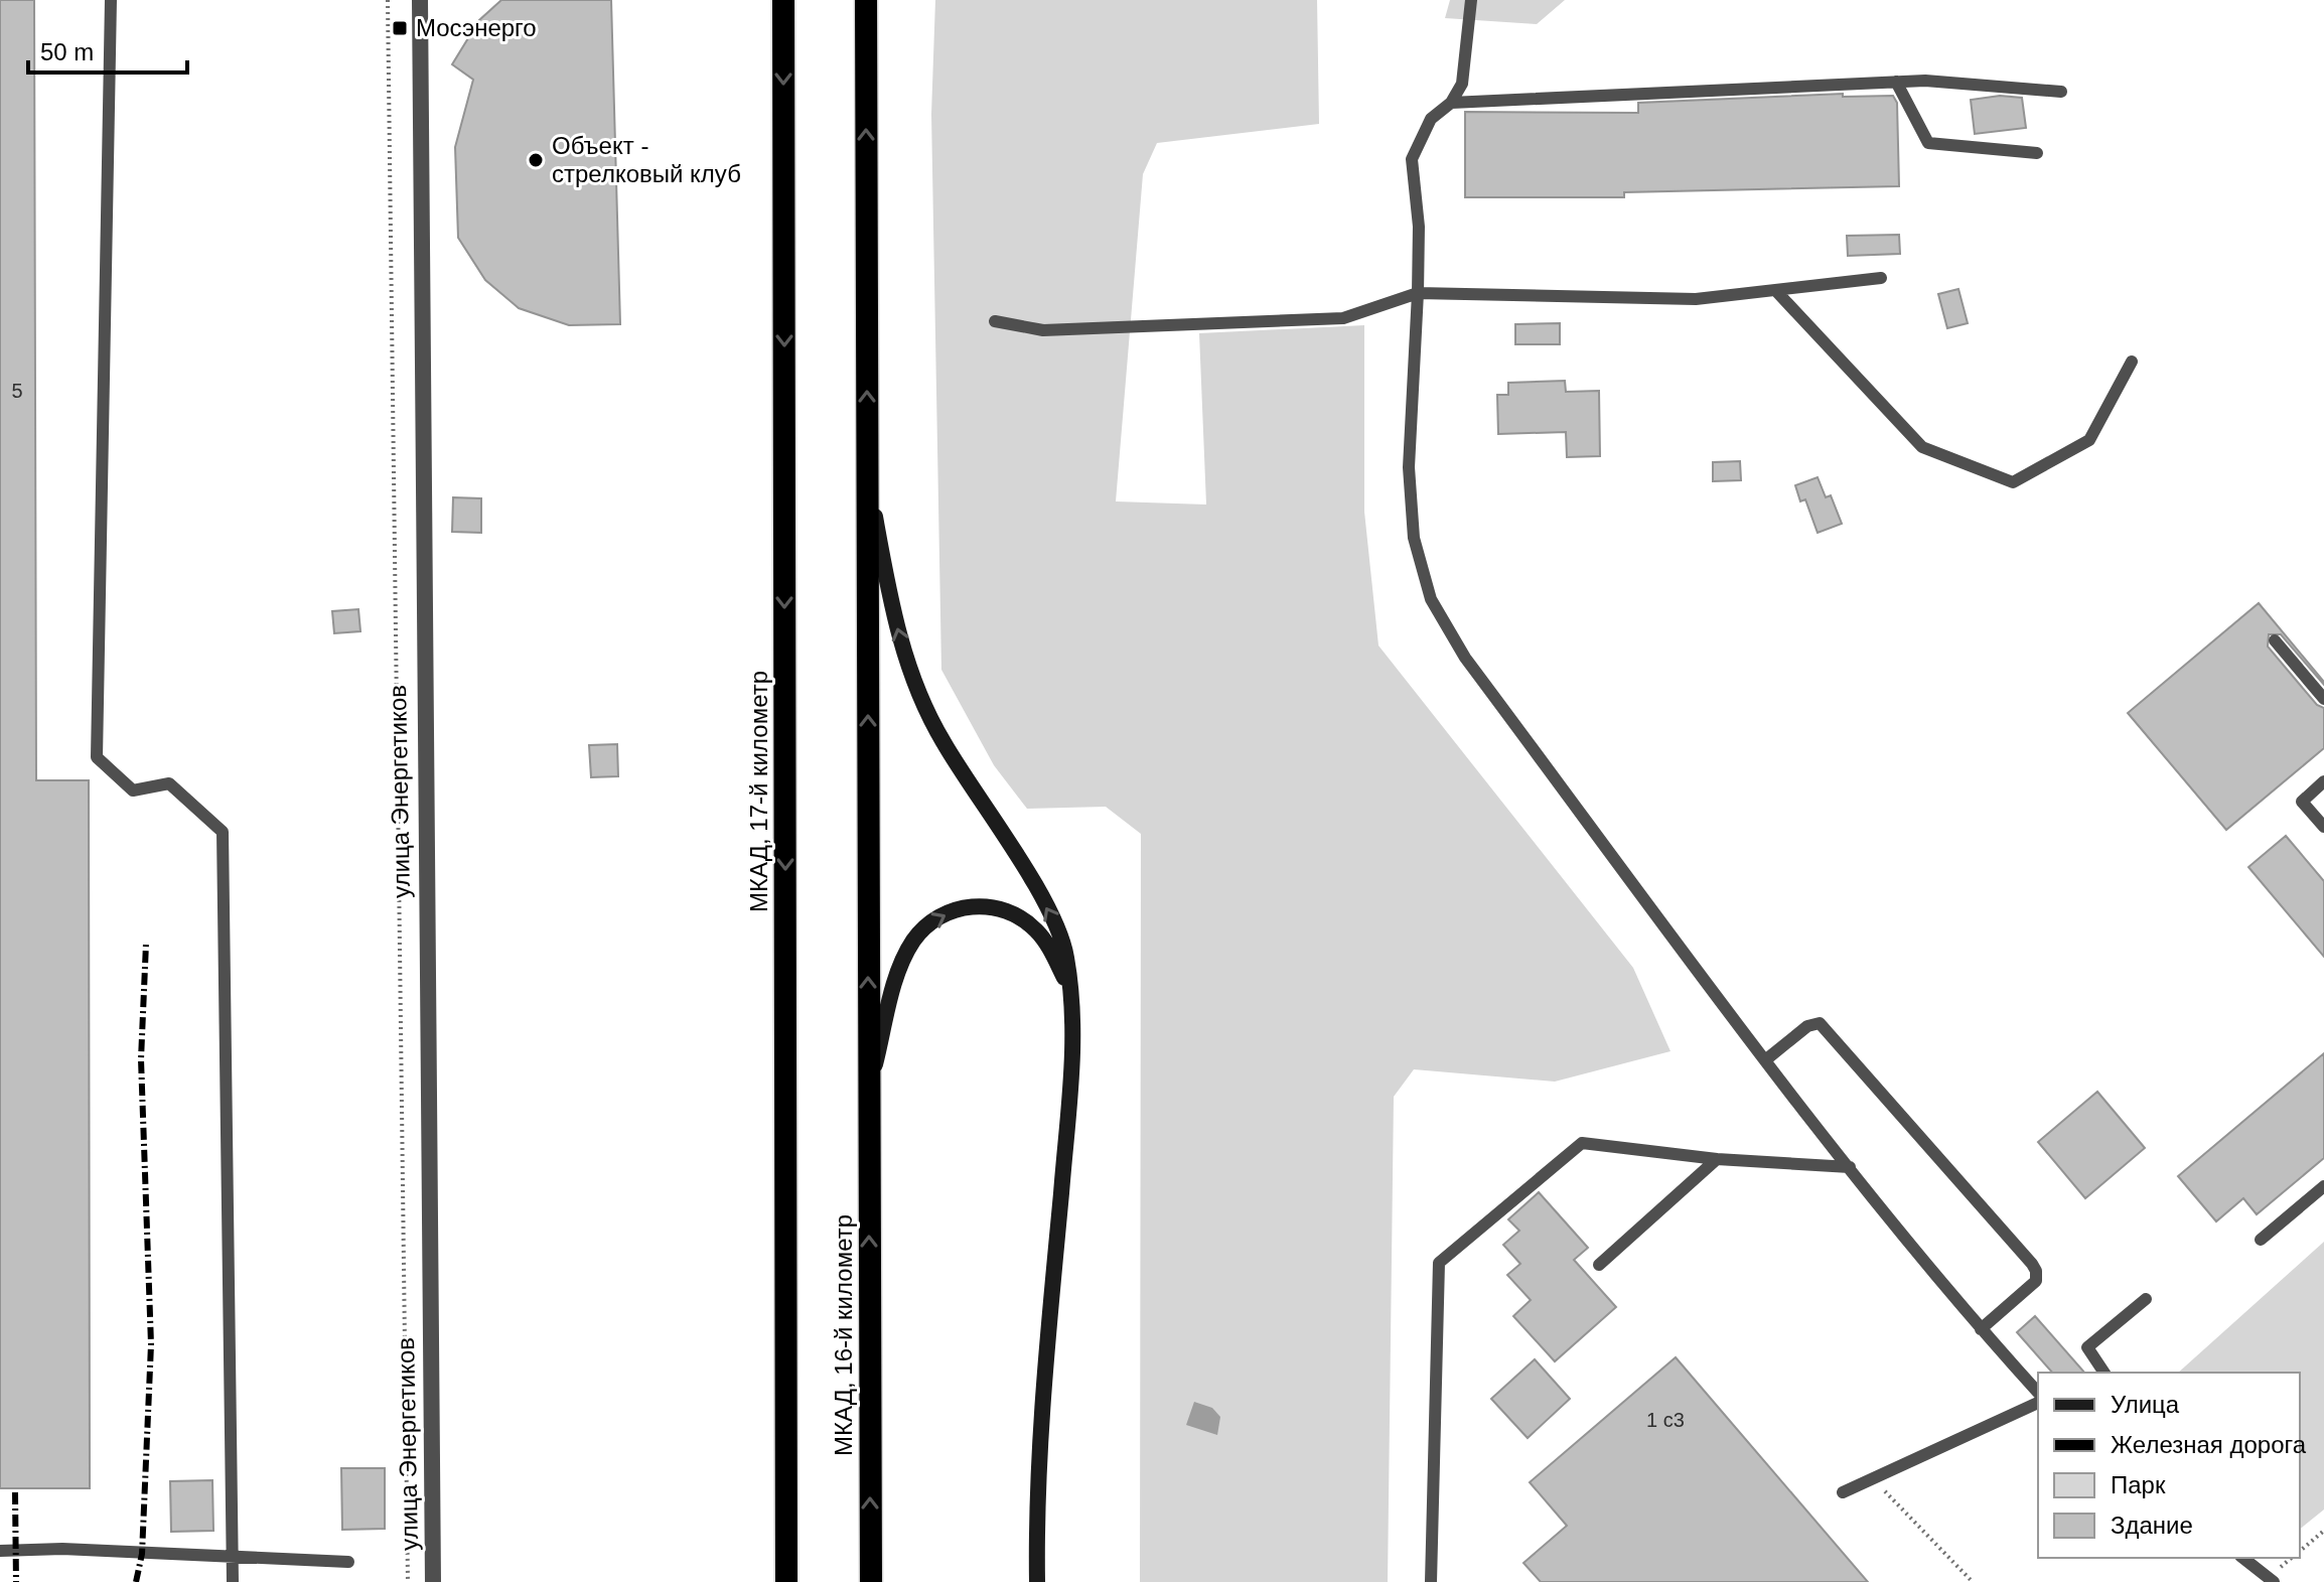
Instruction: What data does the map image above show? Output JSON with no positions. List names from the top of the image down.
{
  "streets": {
    "highway": ["МКАД, 17-й километр", "МКАД, 16-й километр"],
    "street": ["улица Энергетиков"]
  },
  "one_way": ["МКАД, 16-й километр"],
  "places": {
    "transit": ["Мосэнерго"],
    "other": ["Объект - стрелковый клуб"]
  },
  "house_numbers": ["5", "1 с3"],
  "legend": [
    "Улица",
    "Железная дорога",
    "Парк",
    "Здание"
  ],
  "scale_bar": "50 m"
}
